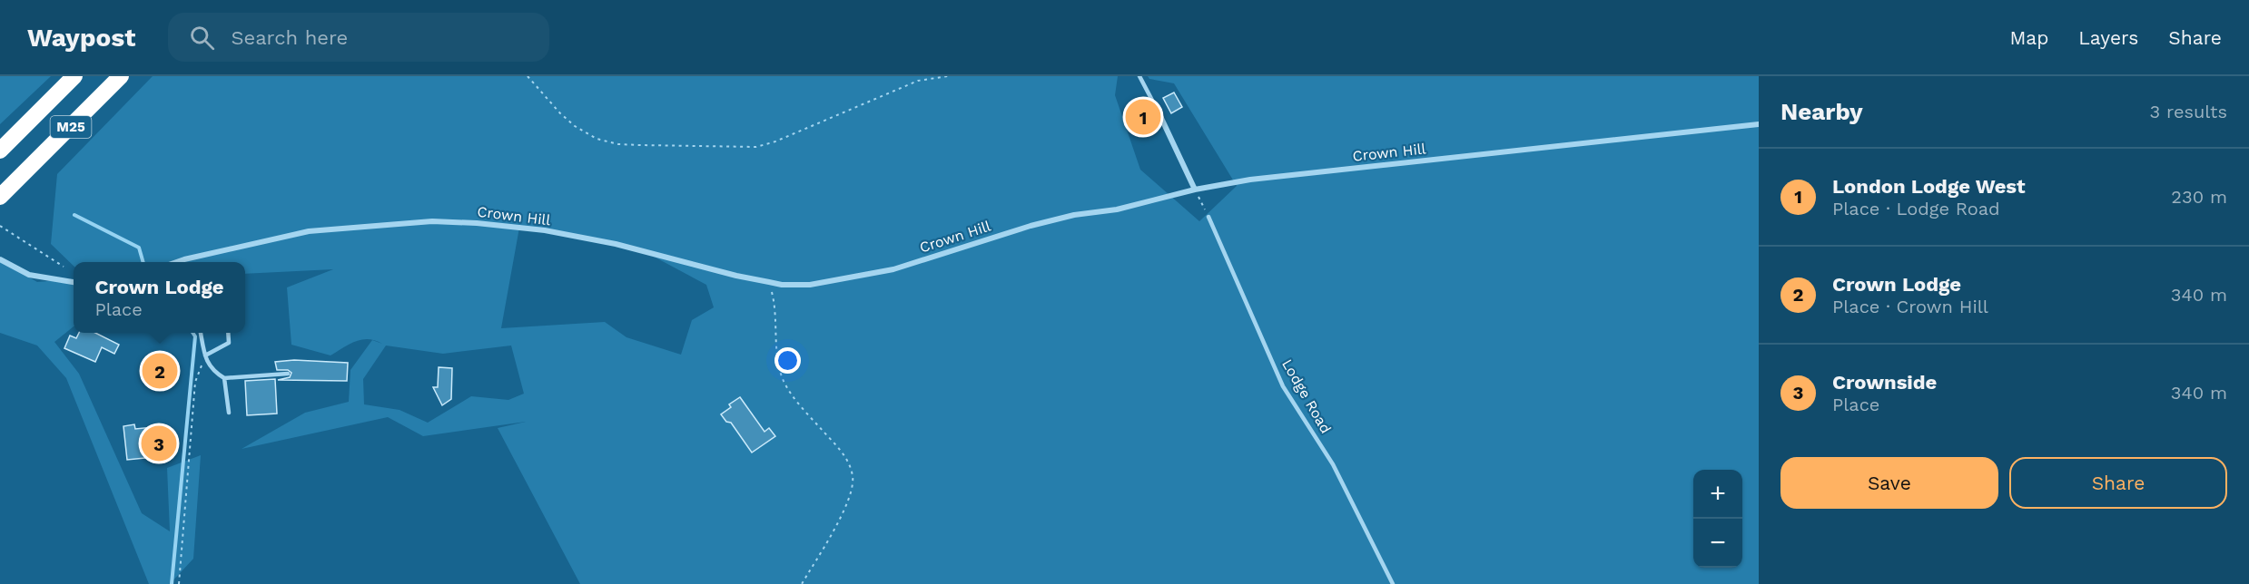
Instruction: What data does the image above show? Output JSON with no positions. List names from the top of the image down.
{
  "streets": {
    "highway": ["M25"],
    "street": ["Crown Hill"],
    "lane": ["Lodge Road"]
  },
  "page": {
    "header": "Waypost",
    "search": "Search here",
    "nav": ["Map", "Layers", "Share"],
    "heading": ["Nearby", "3 results"],
    "pins": ["1", "2", "3"],
    "list": [
      {
        "mark": "1",
        "name": "London Lodge West",
        "note": "Place · Lodge Road",
        "value": "230 m"
      },
      {
        "mark": "2",
        "name": "Crown Lodge",
        "note": "Place · Crown Hill",
        "value": "340 m"
      },
      {
        "mark": "3",
        "name": "Crownside",
        "note": "Place",
        "value": "340 m"
      }
    ],
    "popup": ["Crown Lodge", "Place"],
    "buttons": ["Save", "Share"],
    "map_buttons": ["+", "−"]
  }
}
